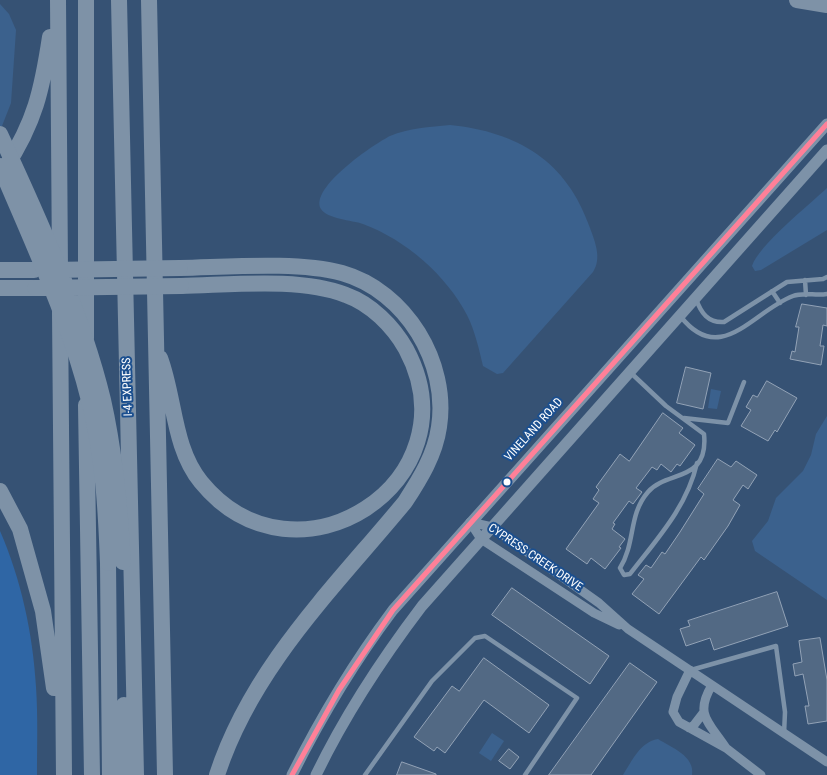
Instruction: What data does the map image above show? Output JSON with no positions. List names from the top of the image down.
{
  "streets": {
    "highway": ["I-4 EXPRESS"],
    "street": ["VINELAND ROAD", "CYPRESS CREEK DRIVE"]
  },
  "crossings": [
    ["VINELAND ROAD", "CYPRESS CREEK DRIVE"]
  ]
}
